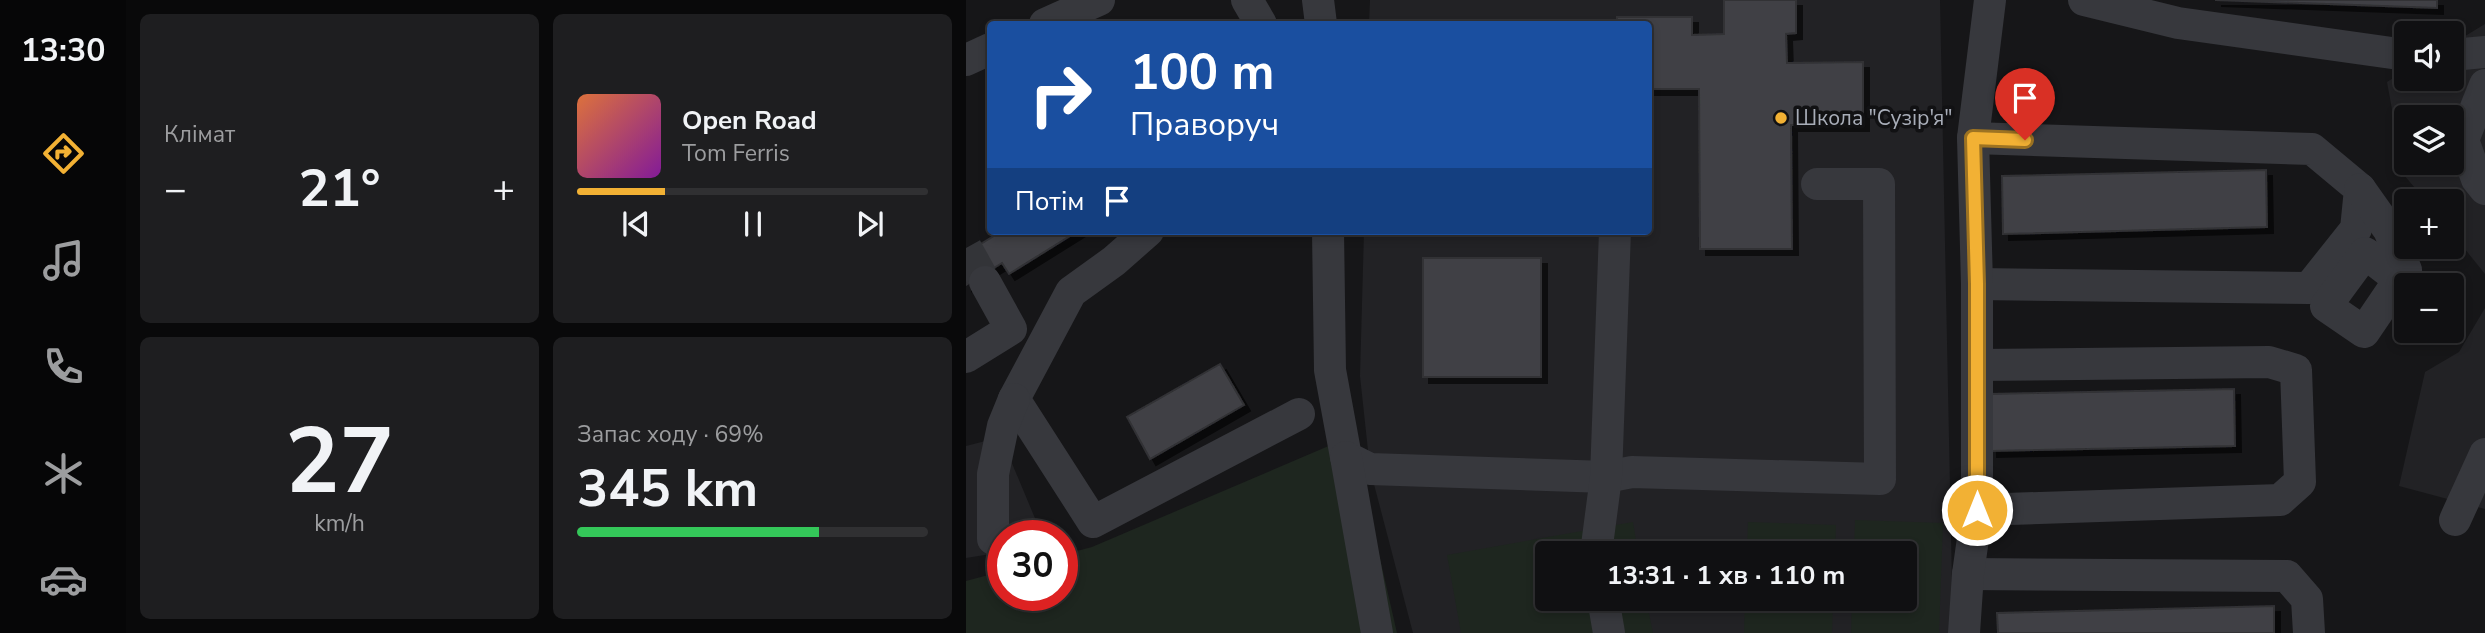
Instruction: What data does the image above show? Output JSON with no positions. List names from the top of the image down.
{
  "places": ["Школа \"Сузір'я\""],
  "page": {
    "tabs": "13:30",
    "tile": [
      "Клімат",
      ["27", "km/h"],
      ["Запас ходу · 69%", "345 km"]
    ],
    "map_buttons": ["+", "−"],
    "turn": ["100 m", "Праворуч"],
    "song": ["Open Road", "Tom Ferris"],
    "heat": ["−", "21°", "+"],
    "then": "Потім",
    "limit": "30",
    "trip": "13:31 · 1 хв · 110 m"
  }
}
